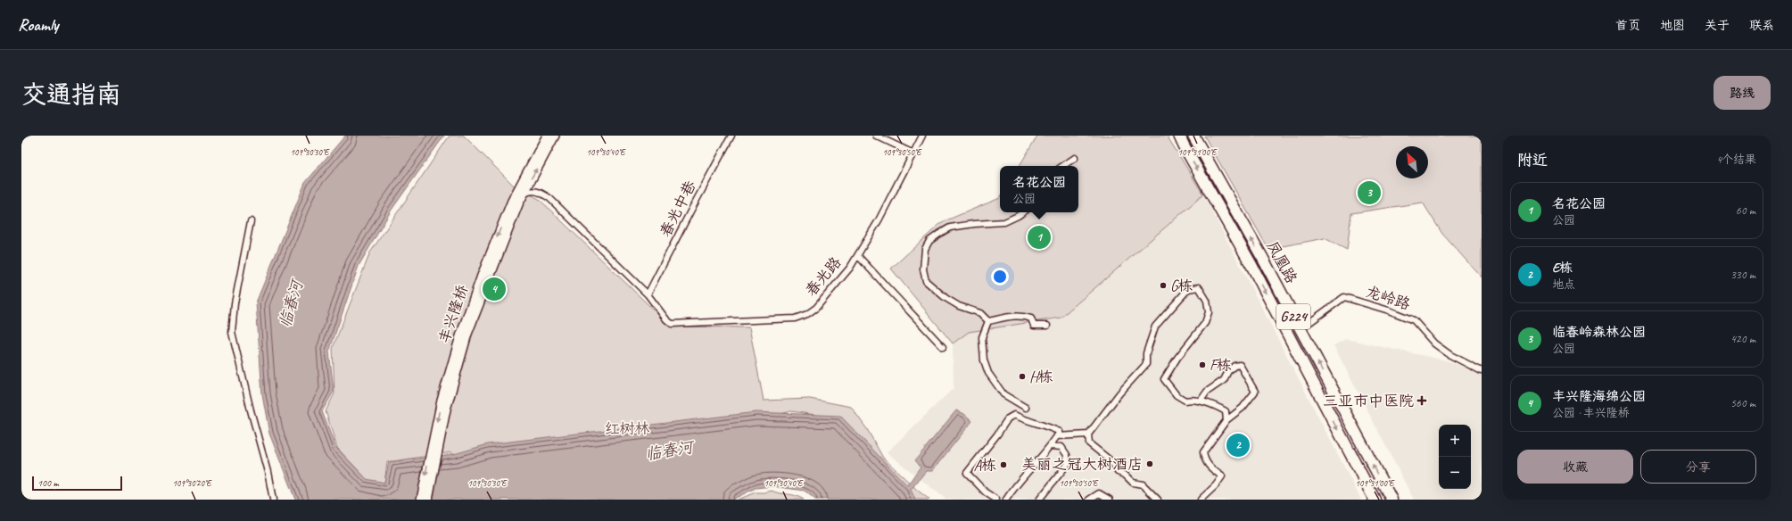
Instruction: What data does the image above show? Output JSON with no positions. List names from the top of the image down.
{
  "streets": {
    "highway": ["凤凰路", "G224"],
    "main road": ["丰兴隆桥"],
    "street": ["春光中巷", "春光路", "龙岭路"]
  },
  "crossings": [
    ["春光中巷", "春光路"],
    ["凤凰路", "龙岭路"]
  ],
  "water": ["临春河"],
  "parks": ["红树林"],
  "places": {
    "other": [
      "G栋",
      "F栋",
      "H栋",
      "美丽之冠大树酒店",
      "A栋"
    ],
    "health": ["三亚市中医院"]
  },
  "scale_bar": "100 m",
  "north": "top left",
  "page": {
    "header": "Roamly",
    "nav": [
      "首页",
      "地图",
      "关于",
      "联系"
    ],
    "buttons": [
      "路线",
      ["收藏", "分享"]
    ],
    "title": "交通指南",
    "heading": ["附近", "4个结果"],
    "popup": ["名花公园", "公园"],
    "pins": [
      "3",
      "1",
      "4",
      "2"
    ],
    "list": [
      {
        "mark": "1",
        "name": "名花公园",
        "note": "公园",
        "value": "60 m"
      },
      {
        "mark": "2",
        "name": "E栋",
        "note": "地点",
        "value": "330 m"
      },
      {
        "mark": "3",
        "name": "临春岭森林公园",
        "note": "公园",
        "value": "420 m"
      },
      {
        "mark": "4",
        "name": "丰兴隆海绵公园",
        "note": "公园 · 丰兴隆桥",
        "value": "560 m"
      }
    ],
    "map_buttons": ["+", "−"],
    "scale": "100 m"
  },
  "coordinates": [
    "109°30'30\"E",
    "109°30'40\"E",
    "109°30'50\"E",
    "109°31'00\"E",
    "109°30'20\"E"
  ]
}
